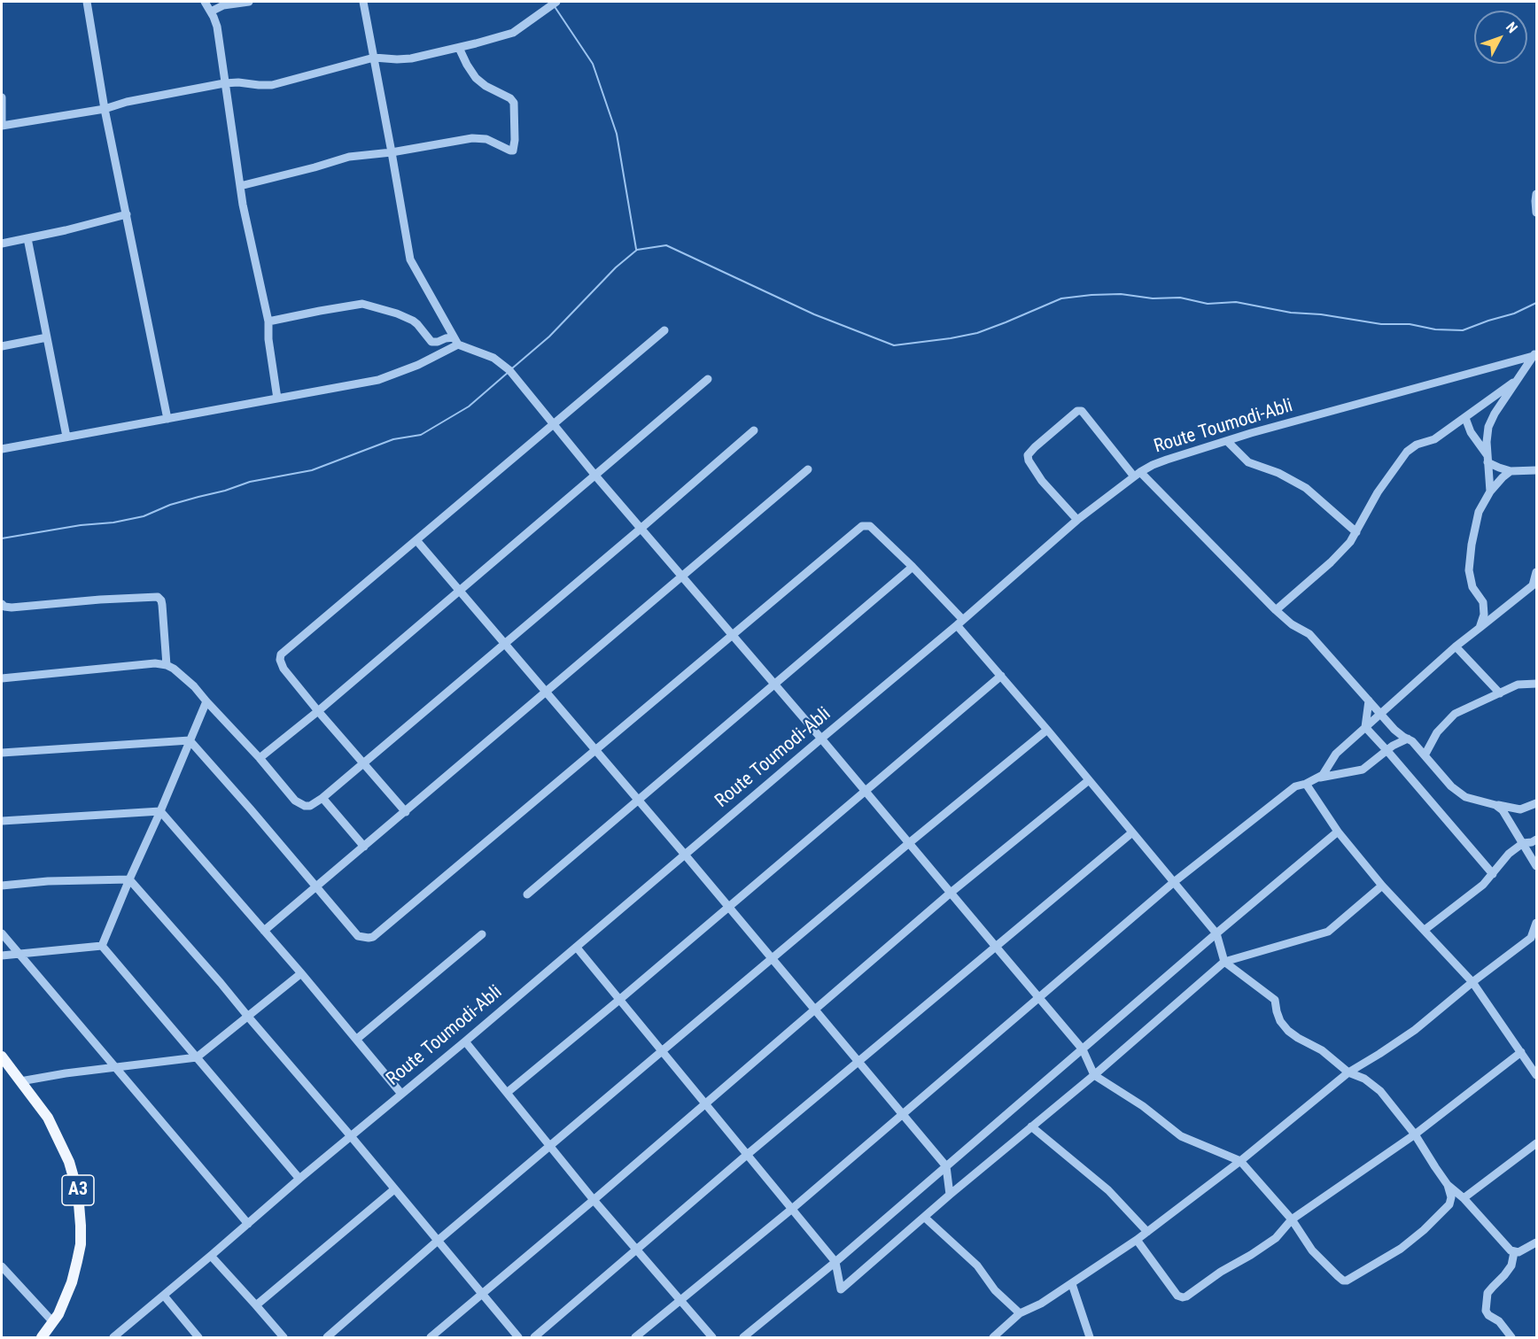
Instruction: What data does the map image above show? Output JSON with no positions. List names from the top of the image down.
{
  "streets": {
    "main road": ["A3"],
    "street": ["Route Toumodi-Abli"]
  },
  "north": "top right"
}
